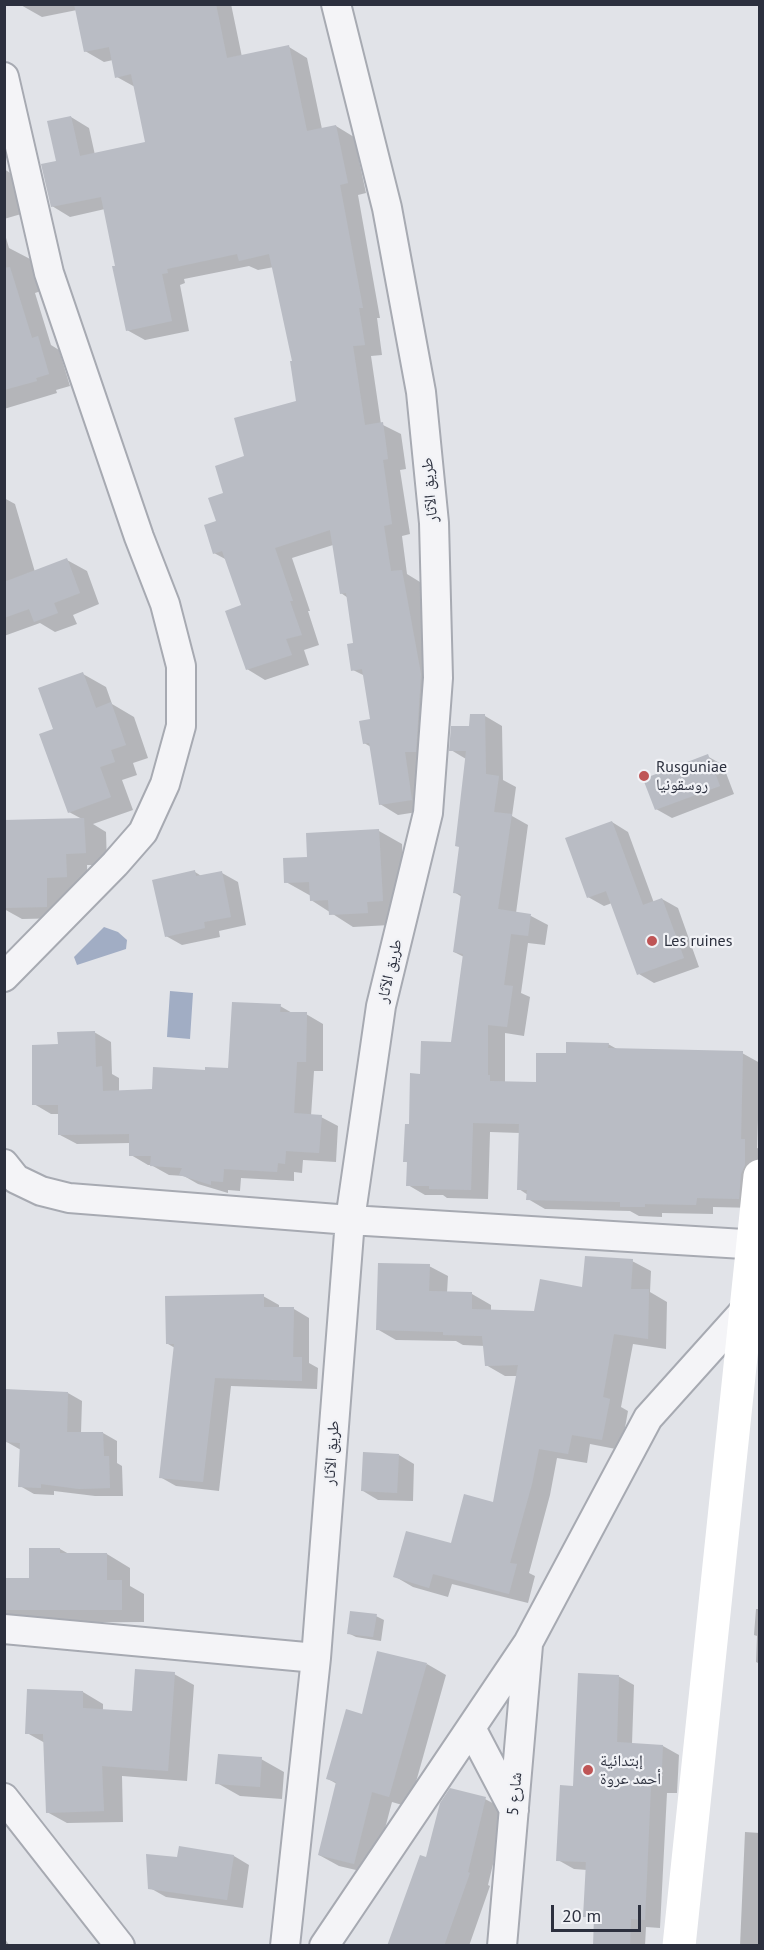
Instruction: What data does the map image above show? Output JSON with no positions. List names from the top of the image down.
{
  "streets": {
    "street": ["طريق الآثار", "شارع 5"]
  },
  "places": ["Rusguniae روسقونيا", "Les ruines", "إبتدائية أحمد عروة"],
  "scale_bar": "20 m"
}
